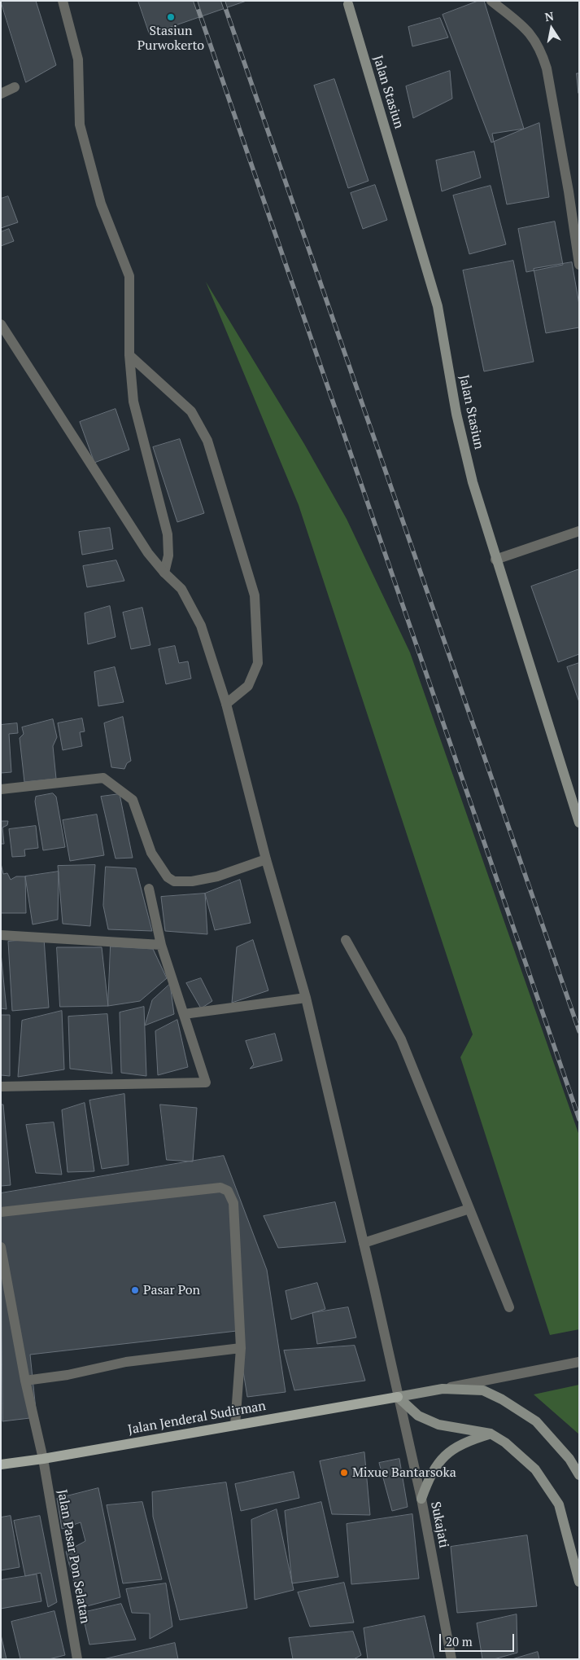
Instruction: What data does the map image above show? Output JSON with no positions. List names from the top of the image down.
{
  "streets": {
    "main road": ["Jalan Stasiun", "Jalan Jenderal Sudirman"],
    "street": ["Sukajati", "Jalan Pasar Pon Selatan"]
  },
  "crossings": [
    ["Jalan Jenderal Sudirman", "Sukajati"],
    ["Jalan Jenderal Sudirman", "Jalan Pasar Pon Selatan"]
  ],
  "places": ["Stasiun Purwokerto", "Pasar Pon", "Mixue Bantarsoka"],
  "scale_bar": "20 m",
  "north": "top"
}
